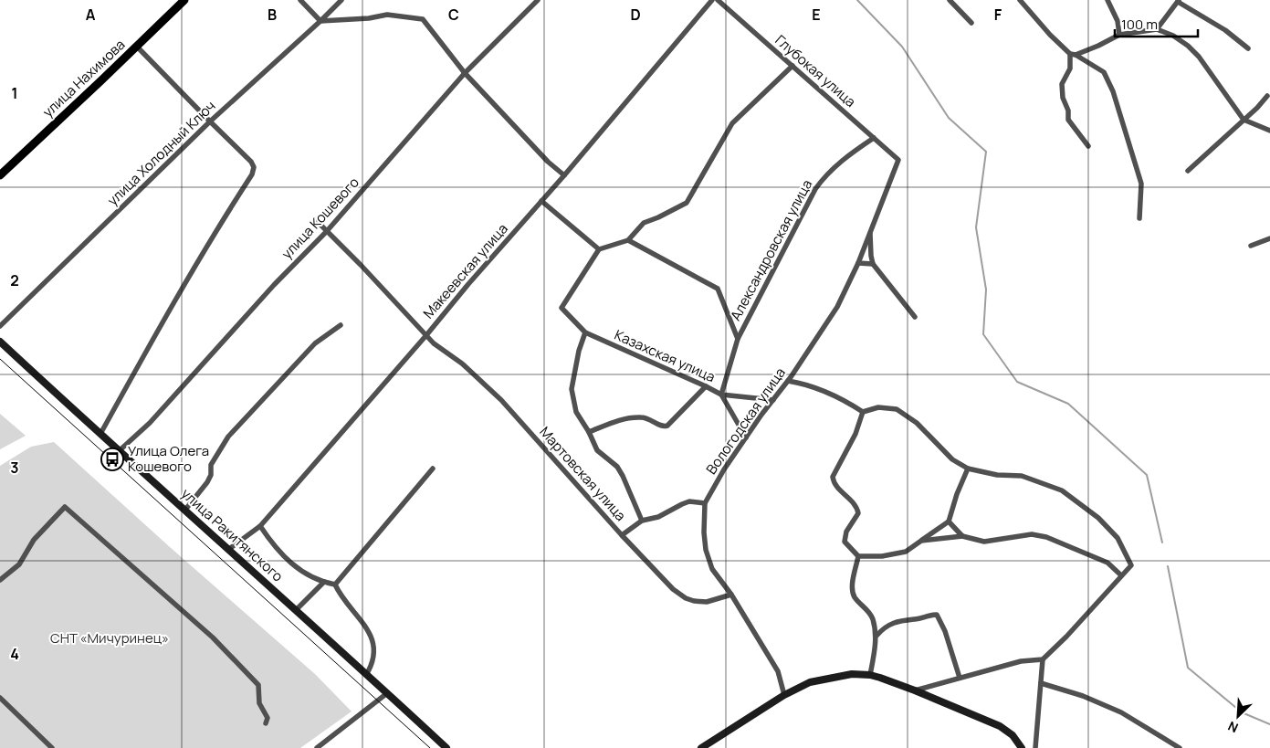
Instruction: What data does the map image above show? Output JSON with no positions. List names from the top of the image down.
{
  "streets": {
    "main road": ["улица Нахимова", "улица Ракитянского"],
    "street": [
      "Глубокая улица",
      "улица Холодный Ключ",
      "улица Кошевого",
      "Александровская улица",
      "Макеевская улица",
      "Казахская улица",
      "Вологодская улица",
      "Мартовская улица"
    ]
  },
  "crossings": [
    ["Глубокая улица", "Александровская улица"],
    ["Глубокая улица", "Вологодская улица"],
    ["улица Кошевого", "Мартовская улица"],
    ["улица Кошевого", "улица Ракитянского"],
    ["Александровская улица", "Казахская улица"],
    ["Макеевская улица", "Мартовская улица"],
    ["Макеевская улица", "улица Ракитянского"],
    ["Казахская улица", "Вологодская улица"],
    ["Вологодская улица", "Мартовская улица"]
  ],
  "parks": ["СНТ «Мичуринец»"],
  "places": {
    "bus stop": ["Улица Олега Кошевого"]
  },
  "scale_bar": "100 m",
  "north": "bottom left",
  "grid": {
    "columns": [
      "A",
      "B",
      "C",
      "D",
      "E",
      "F"
    ],
    "rows": [
      "1",
      "2",
      "3",
      "4"
    ]
  }
}
